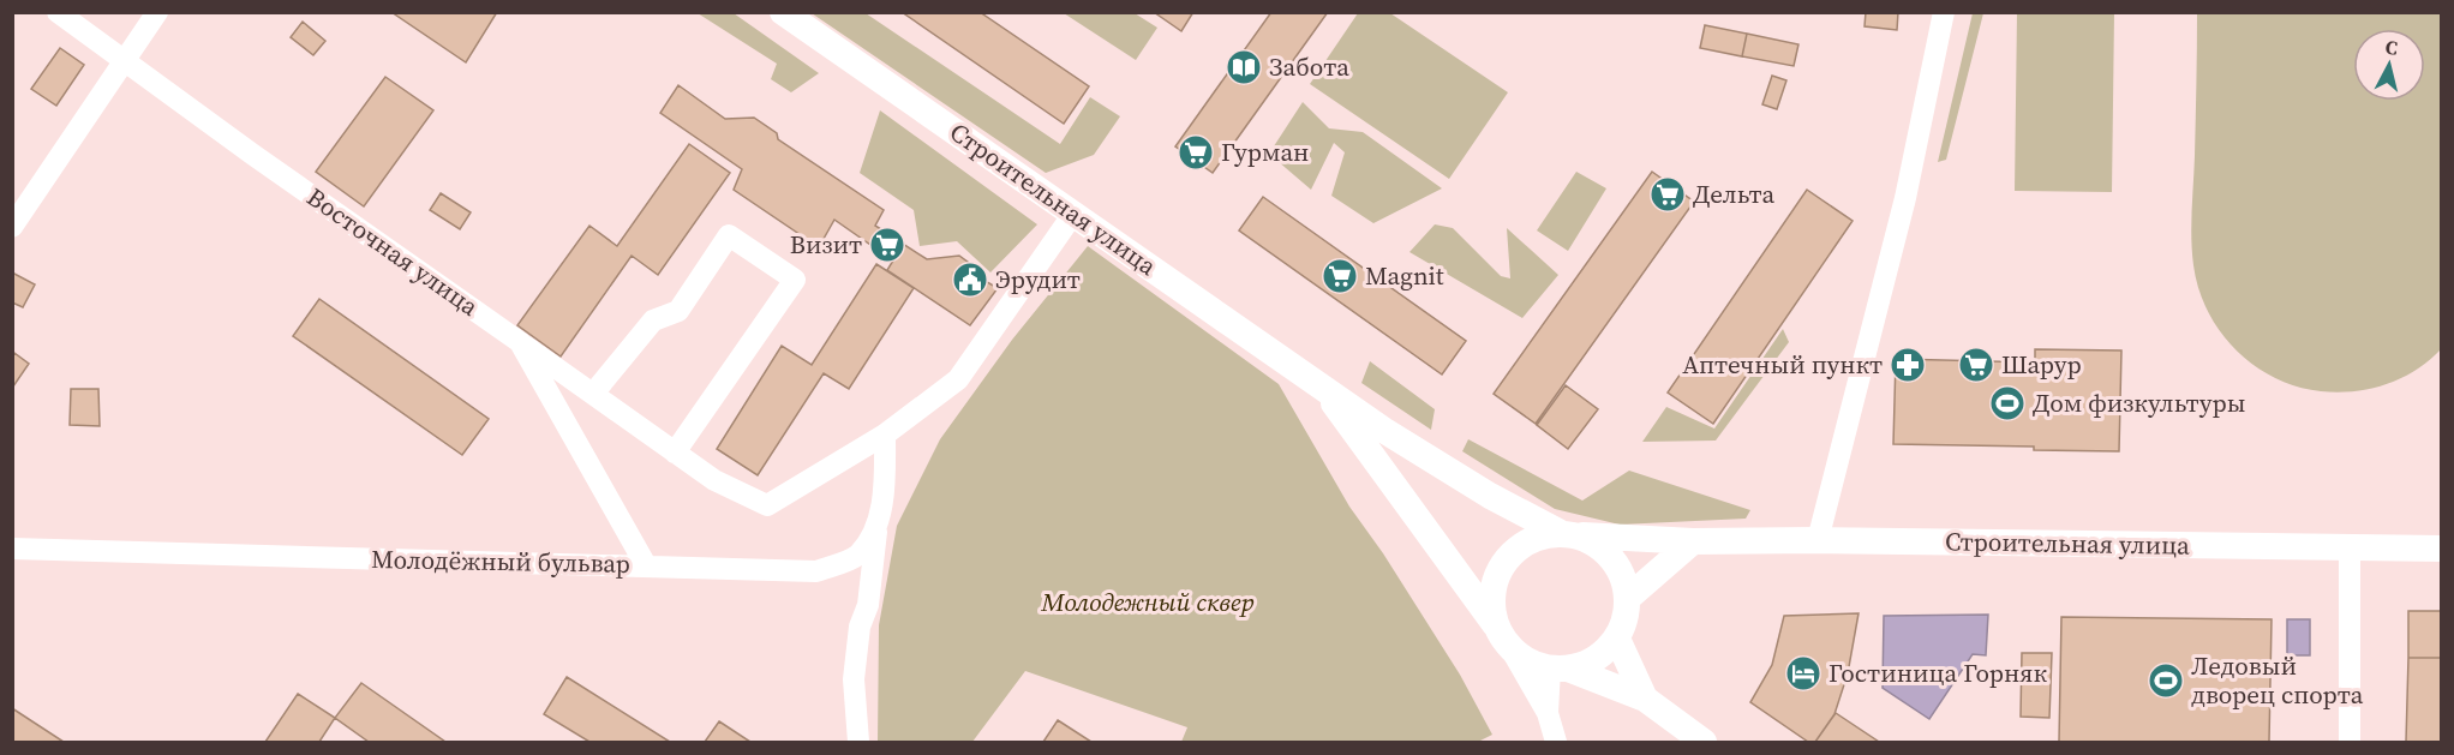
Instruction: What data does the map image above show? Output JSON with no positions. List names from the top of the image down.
{
  "streets": {
    "street": ["Строительная улица", "Восточная улица", "Молодёжный бульвар"]
  },
  "crossings": [
    ["Восточная улица", "Молодёжный бульвар"]
  ],
  "parks": ["Молодежный сквер"],
  "places": {
    "library": ["Забота"],
    "supermarket": [
      "Гурман",
      "Дельта",
      "Визит",
      "Magnit",
      "Шарур"
    ],
    "public building": ["Эрудит"],
    "pharmacy": ["Аптечный пункт"],
    "sports": ["Дом физкультуры", "Ледовый дворец спорта"],
    "hotel": ["Гостиница Горняк"]
  },
  "north": "top"
}
